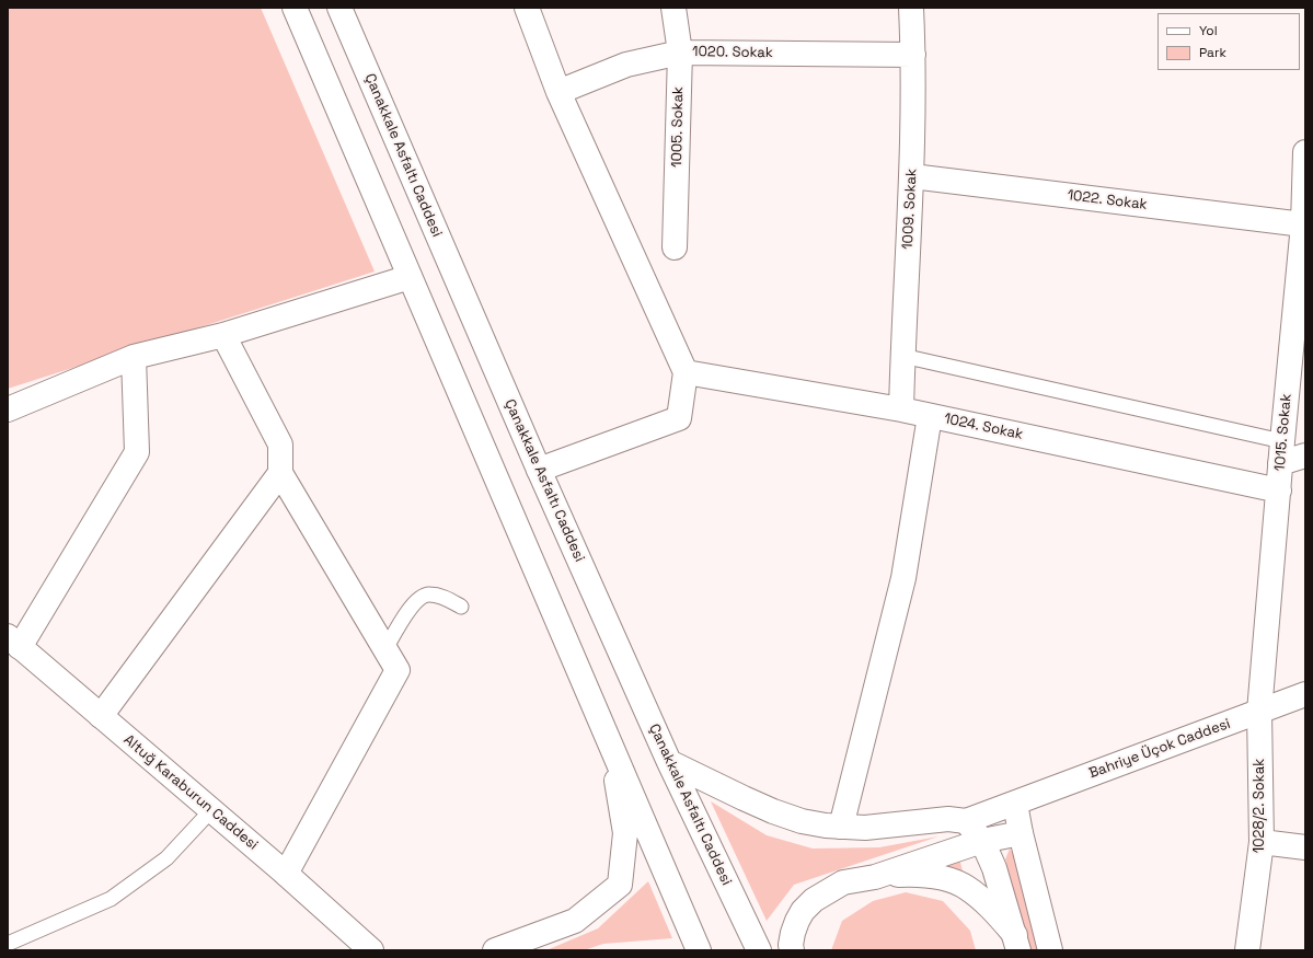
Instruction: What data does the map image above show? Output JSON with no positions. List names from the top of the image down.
{
  "streets": {
    "main road": [
      "1020. Sokak",
      "1005. Sokak",
      "Çanakkale Asfaltı Caddesi",
      "1022. Sokak",
      "1009. Sokak",
      "1024. Sokak",
      "1015. Sokak",
      "Bahriye Üçok Caddesi",
      "Altuğ Karaburun Caddesi",
      "1028/2. Sokak"
    ]
  },
  "crossings": [
    ["1020. Sokak", "1005. Sokak"],
    ["1020. Sokak", "1009. Sokak"],
    ["1022. Sokak", "1009. Sokak"],
    ["1022. Sokak", "1015. Sokak"],
    ["1009. Sokak", "1024. Sokak"],
    ["1024. Sokak", "1015. Sokak"],
    ["1015. Sokak", "Bahriye Üçok Caddesi"],
    ["1015. Sokak", "1028/2. Sokak"],
    ["Bahriye Üçok Caddesi", "1028/2. Sokak"]
  ],
  "legend": ["Yol", "Park"]
}
